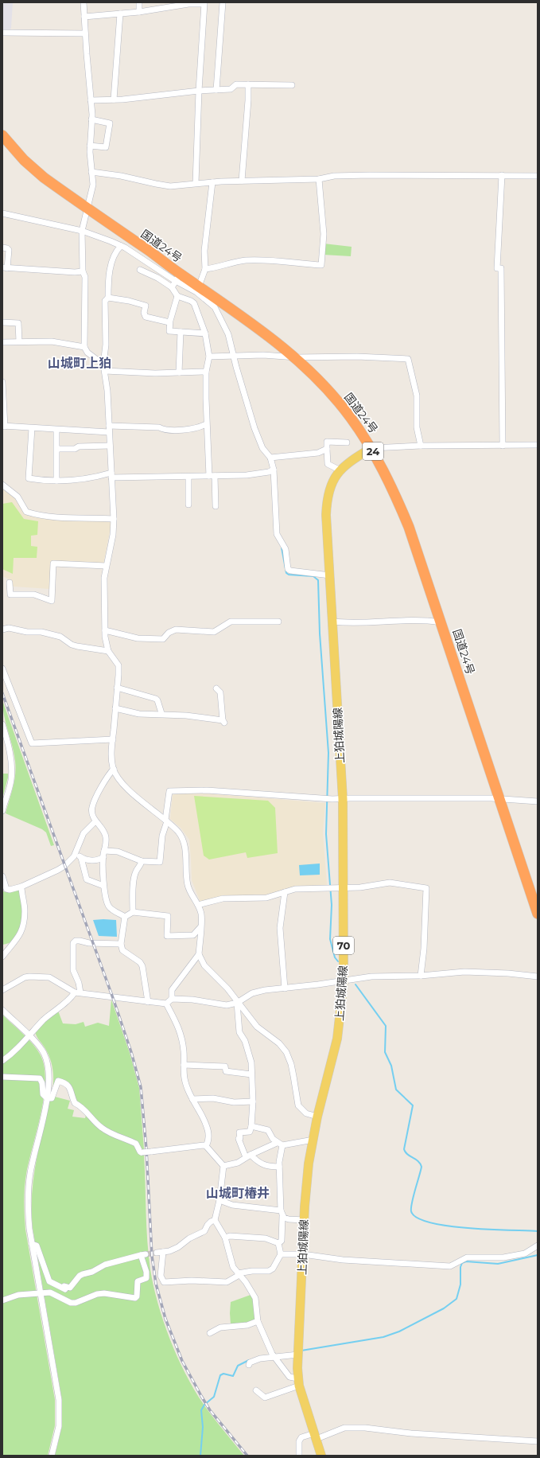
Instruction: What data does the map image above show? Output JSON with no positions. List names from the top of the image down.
{
  "streets": {
    "highway": ["国道24号", "24"],
    "main road": ["上狛城陽線", "70"]
  },
  "crossings": [
    ["国道24号", "上狛城陽線"]
  ],
  "districts": ["山城町上狛", "山城町椿井"]
}
